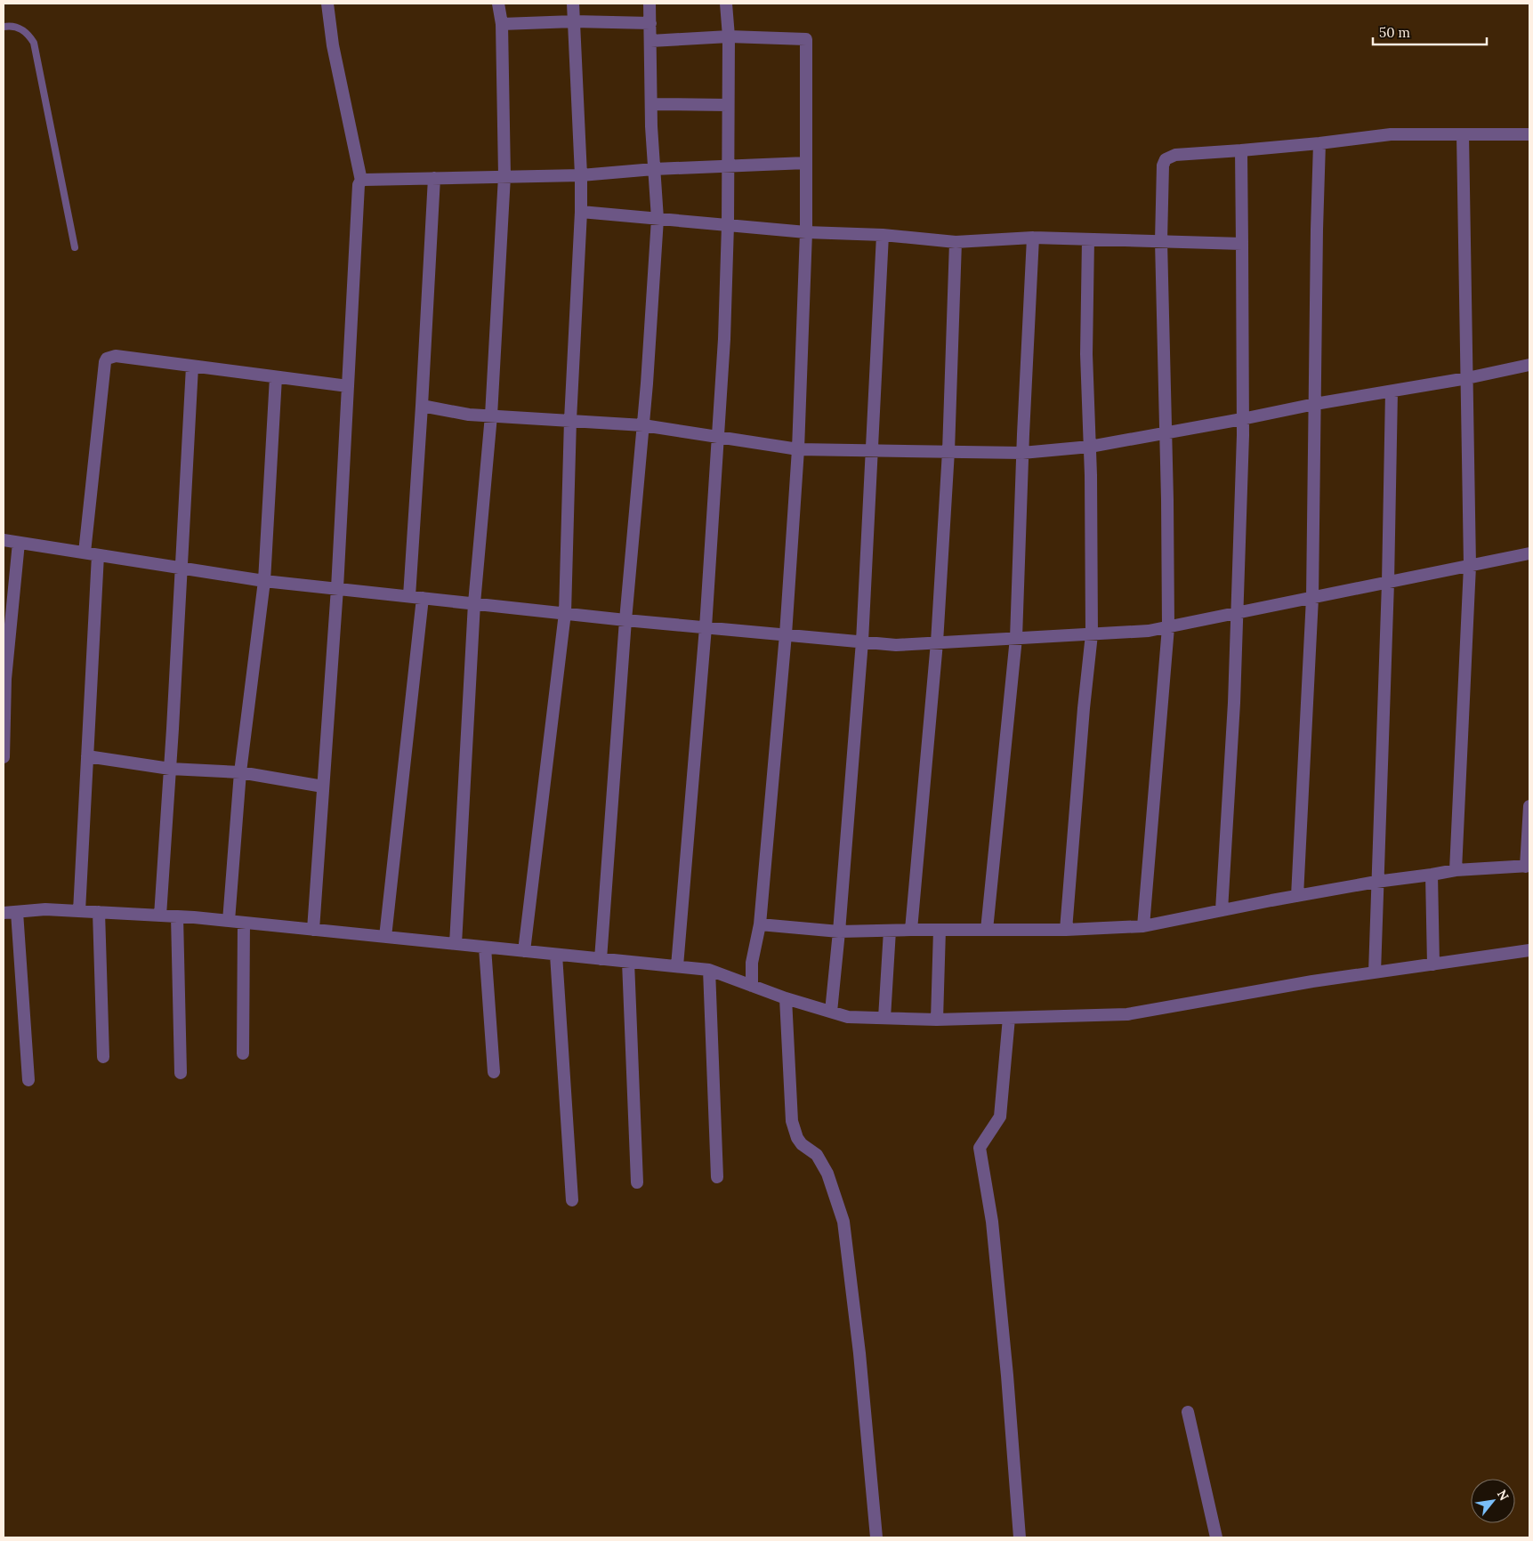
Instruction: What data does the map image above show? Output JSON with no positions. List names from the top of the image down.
{
  "scale_bar": "50 m",
  "north": "top right"
}
